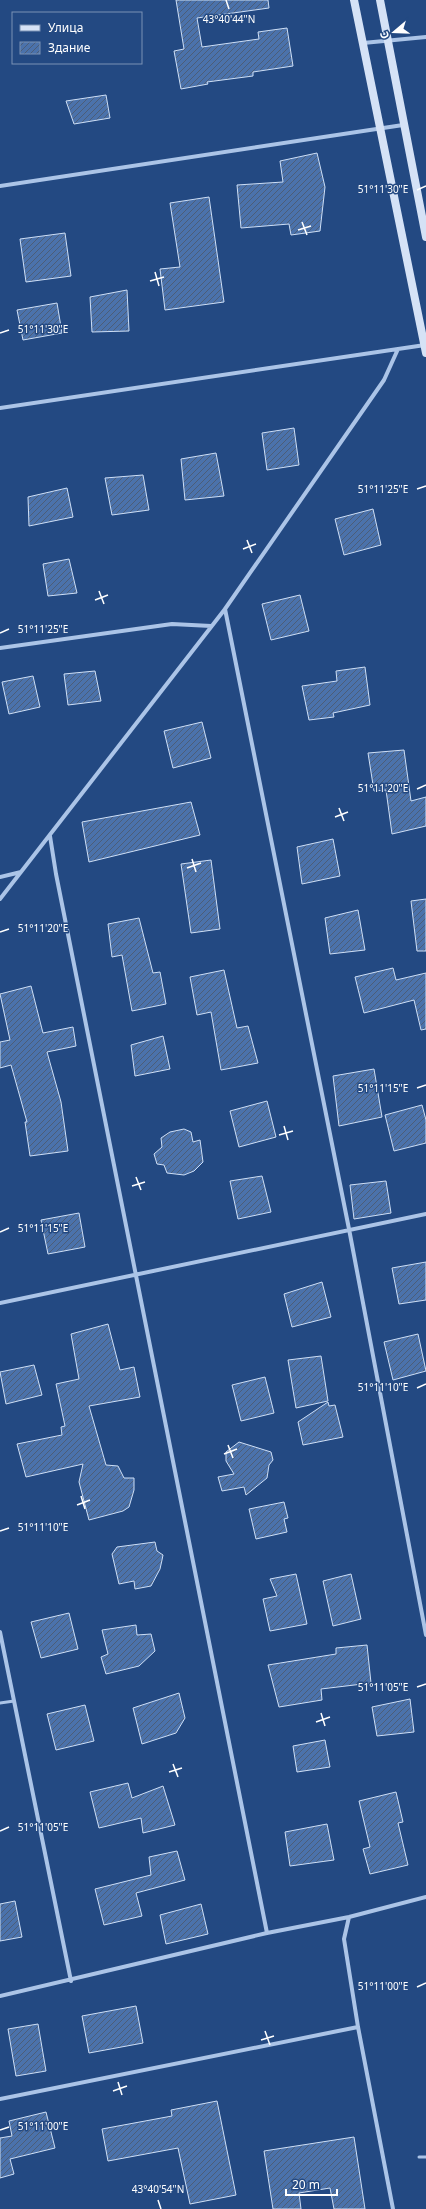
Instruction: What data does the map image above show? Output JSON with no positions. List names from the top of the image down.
{
  "legend": ["Улица", "Здание"],
  "scale_bar": "20 m",
  "north": "left",
  "coordinates": [
    "43°40'44\"N",
    "51°11'30\"E",
    "51°11'25\"E",
    "51°11'20\"E",
    "51°11'15\"E",
    "51°11'10\"E",
    "51°11'05\"E",
    "51°11'00\"E",
    "43°40'54\"N"
  ]
}
